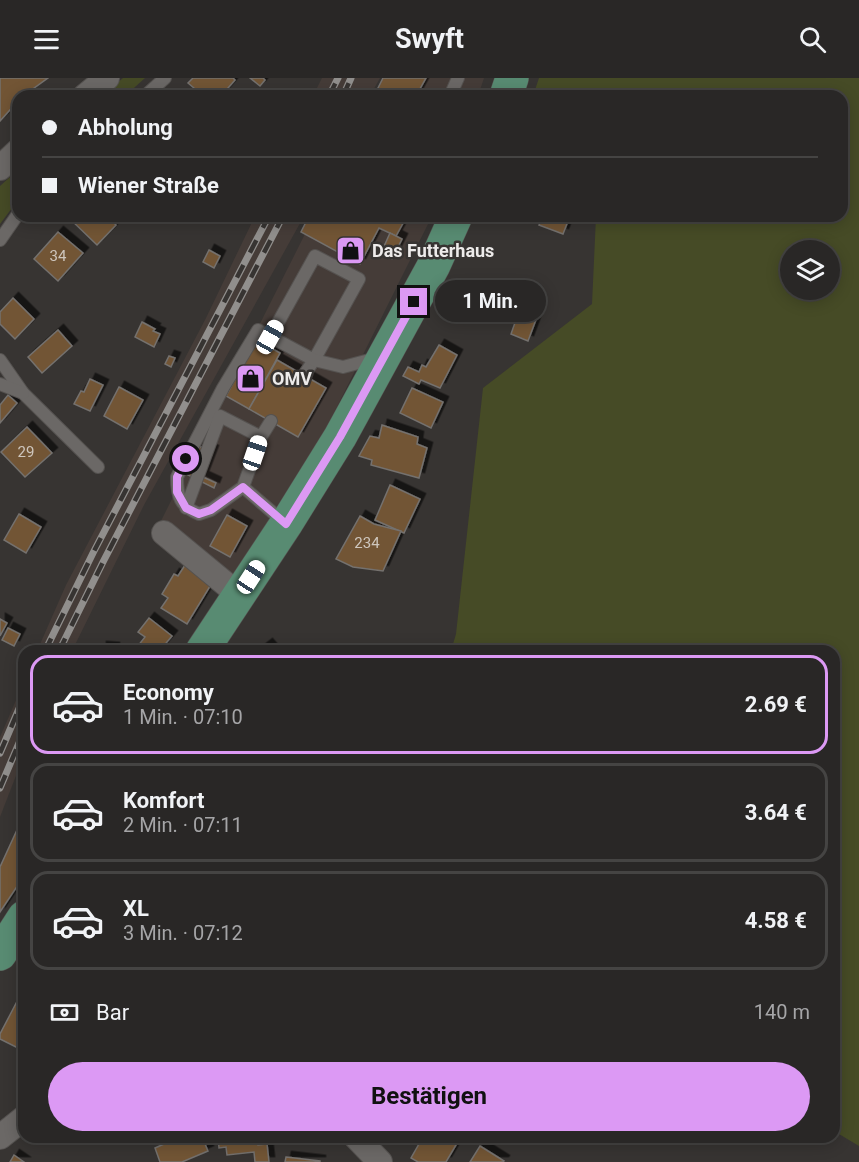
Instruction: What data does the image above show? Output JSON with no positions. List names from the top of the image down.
{
  "places": {
    "shop": ["Das Futterhaus", "OMV"]
  },
  "house_numbers": ["34", "29", "234"],
  "page": {
    "header": "Swyft",
    "banner": ["Abholung", "Wiener Straße"],
    "bubble": "1 Min.",
    "list": [
      {
        "name": "Economy",
        "note": "1 Min. · 07:10",
        "value": "2.69 €"
      },
      {
        "name": "Komfort",
        "note": "2 Min. · 07:11",
        "value": "3.64 €"
      },
      {
        "name": "XL",
        "note": "3 Min. · 07:12",
        "value": "4.58 €"
      }
    ],
    "pay": ["Bar", "140 m"],
    "buttons": "Bestätigen"
  }
}
